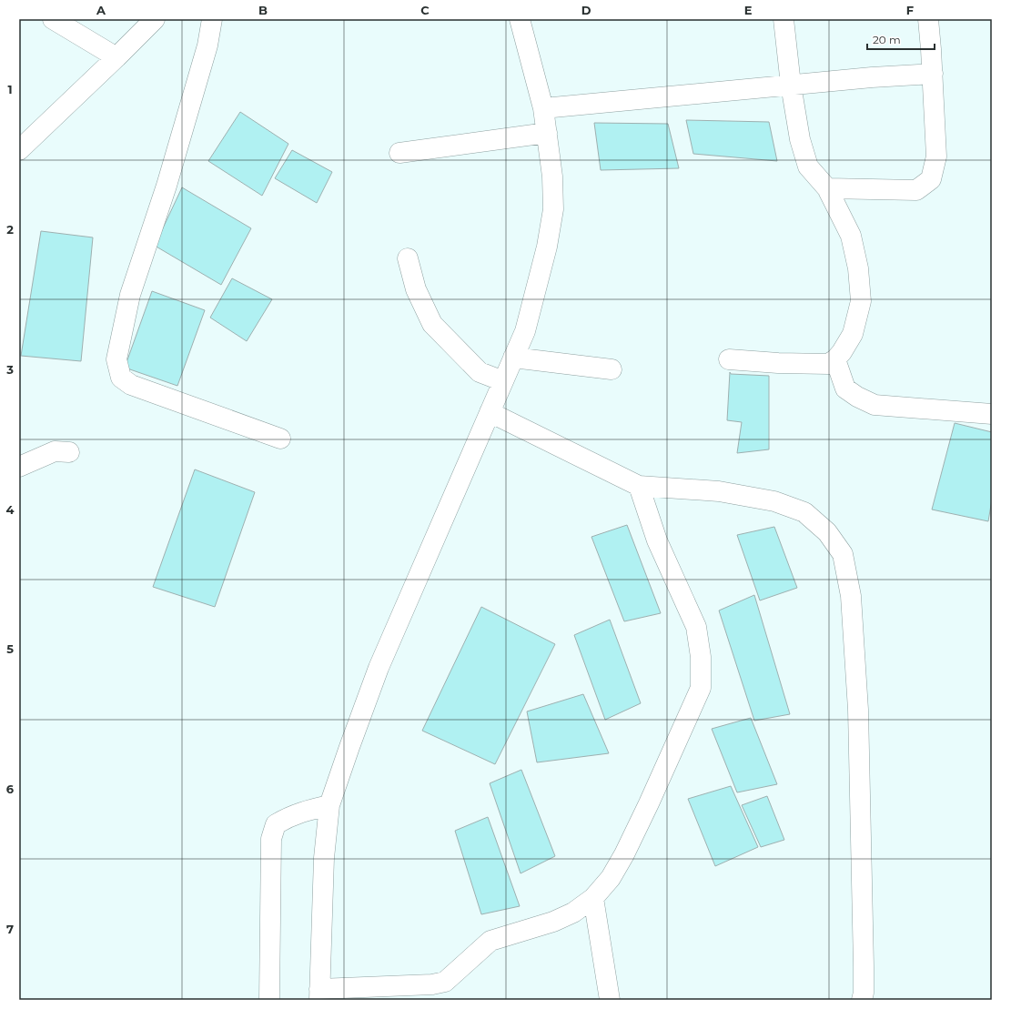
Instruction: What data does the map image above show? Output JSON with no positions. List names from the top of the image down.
{
  "scale_bar": "20 m",
  "grid": {
    "columns": [
      "A",
      "B",
      "C",
      "D",
      "E",
      "F"
    ],
    "rows": [
      "1",
      "2",
      "3",
      "4",
      "5",
      "6",
      "7"
    ]
  }
}
